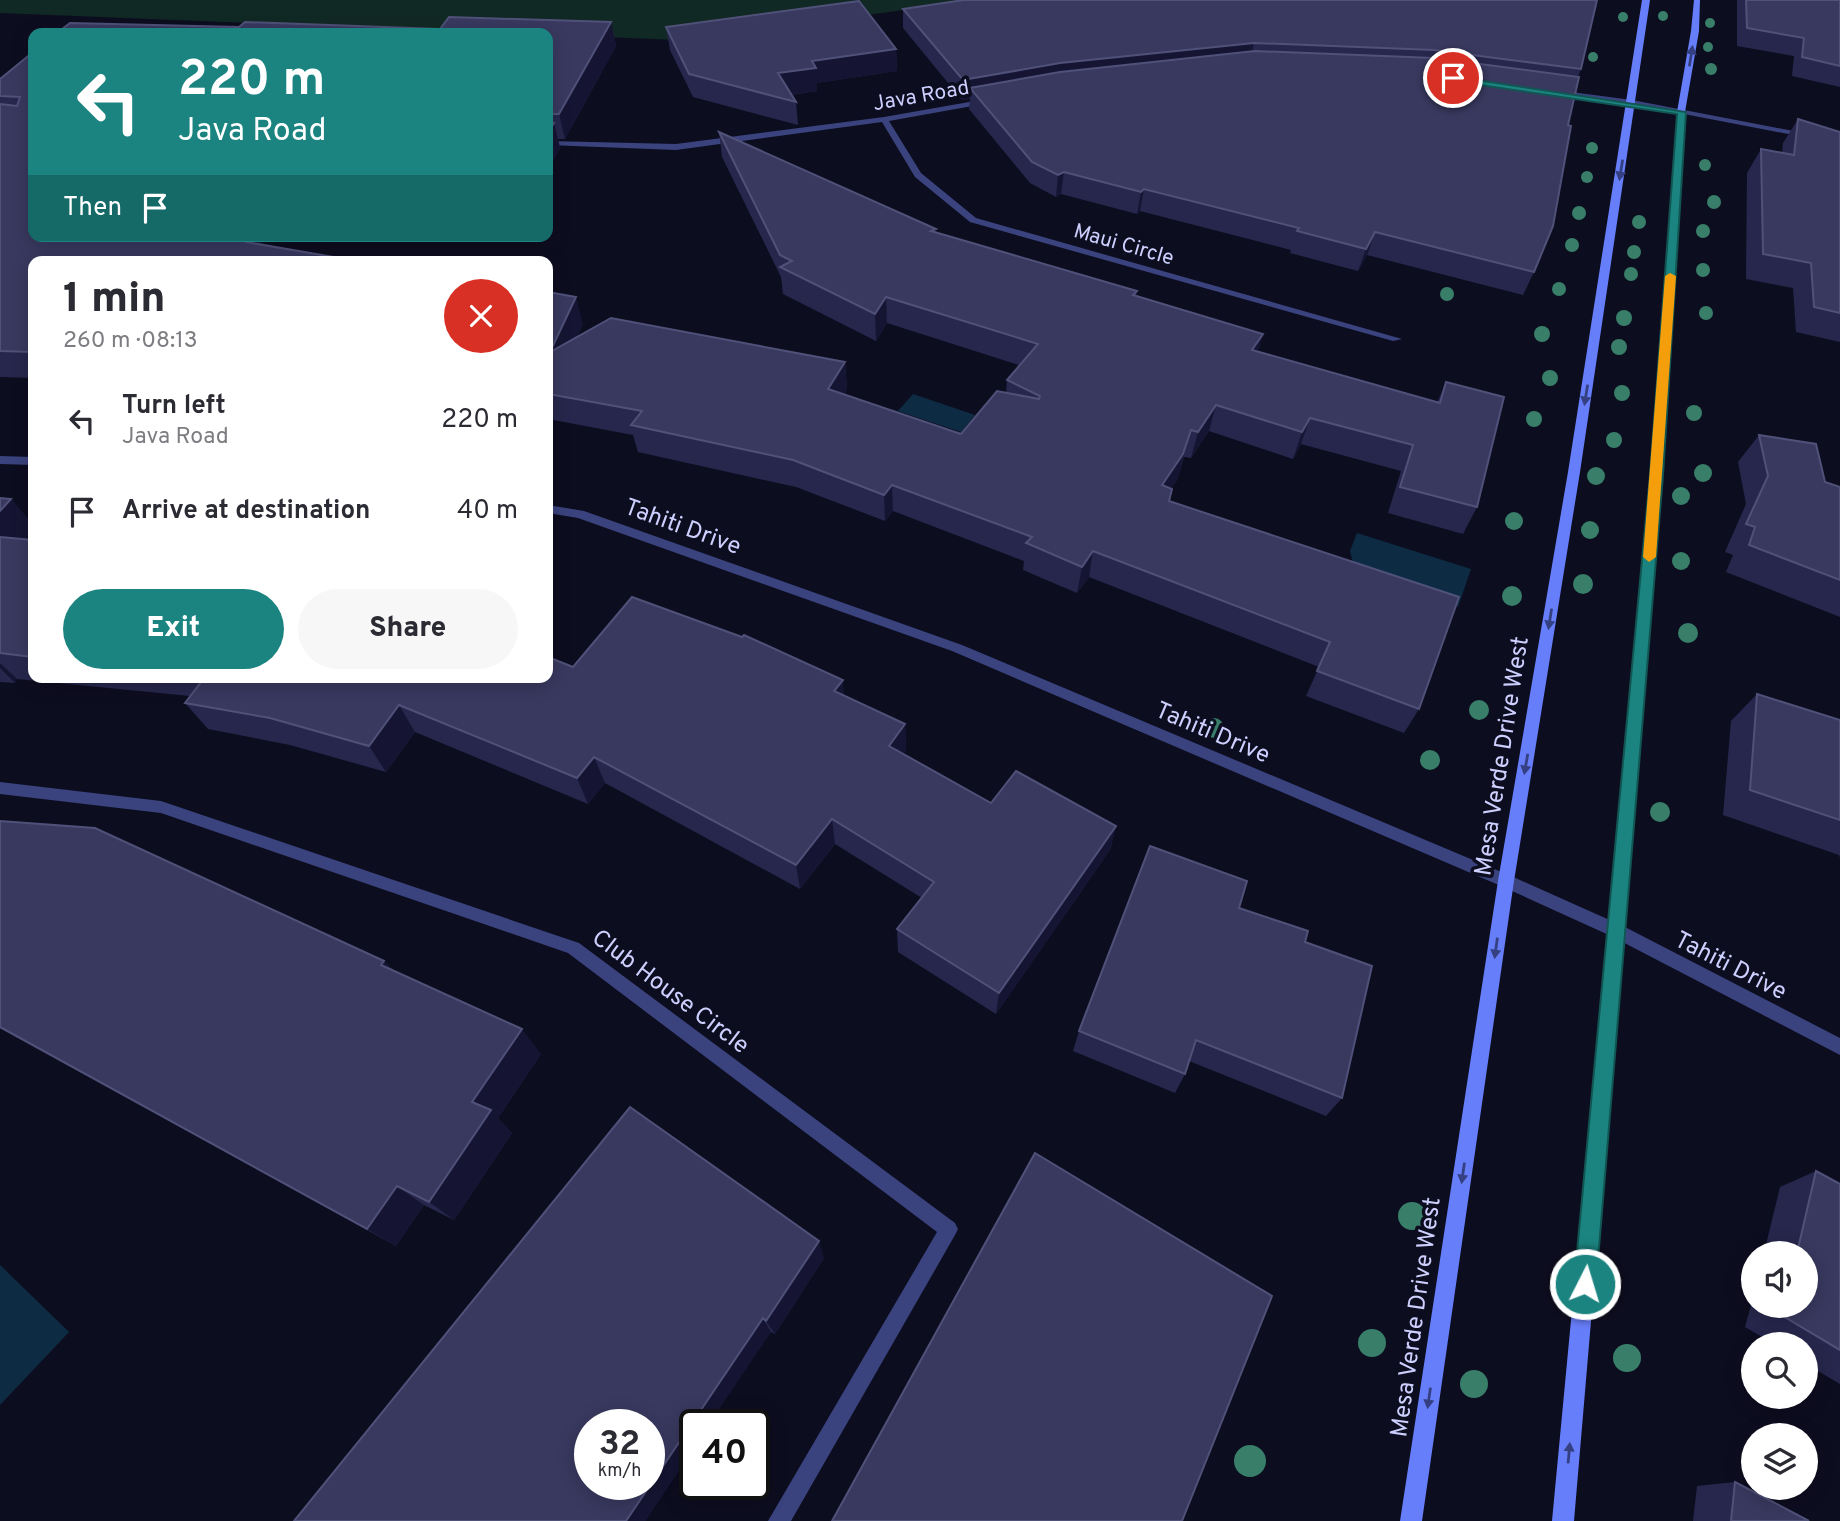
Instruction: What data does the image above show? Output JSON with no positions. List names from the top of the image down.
{
  "streets": {
    "street": [
      "Java Road",
      "Maui Circle",
      "Tahiti Drive",
      "Mesa Verde Drive West",
      "Club House Circle"
    ]
  },
  "crossings": [
    ["Java Road", "Maui Circle"],
    ["Tahiti Drive", "Mesa Verde Drive West"]
  ],
  "page": {
    "turn": ["220 m", "Java Road"],
    "then": "Then",
    "heading": ["1 min", "260 m · 08:13"],
    "list": [
      {
        "name": "Turn left",
        "note": "Java Road",
        "value": "220 m"
      },
      {
        "name": "Arrive at destination",
        "value": "40 m"
      }
    ],
    "buttons": ["Exit", "Share"],
    "speed": "32 km/h",
    "limit": "40"
  }
}
